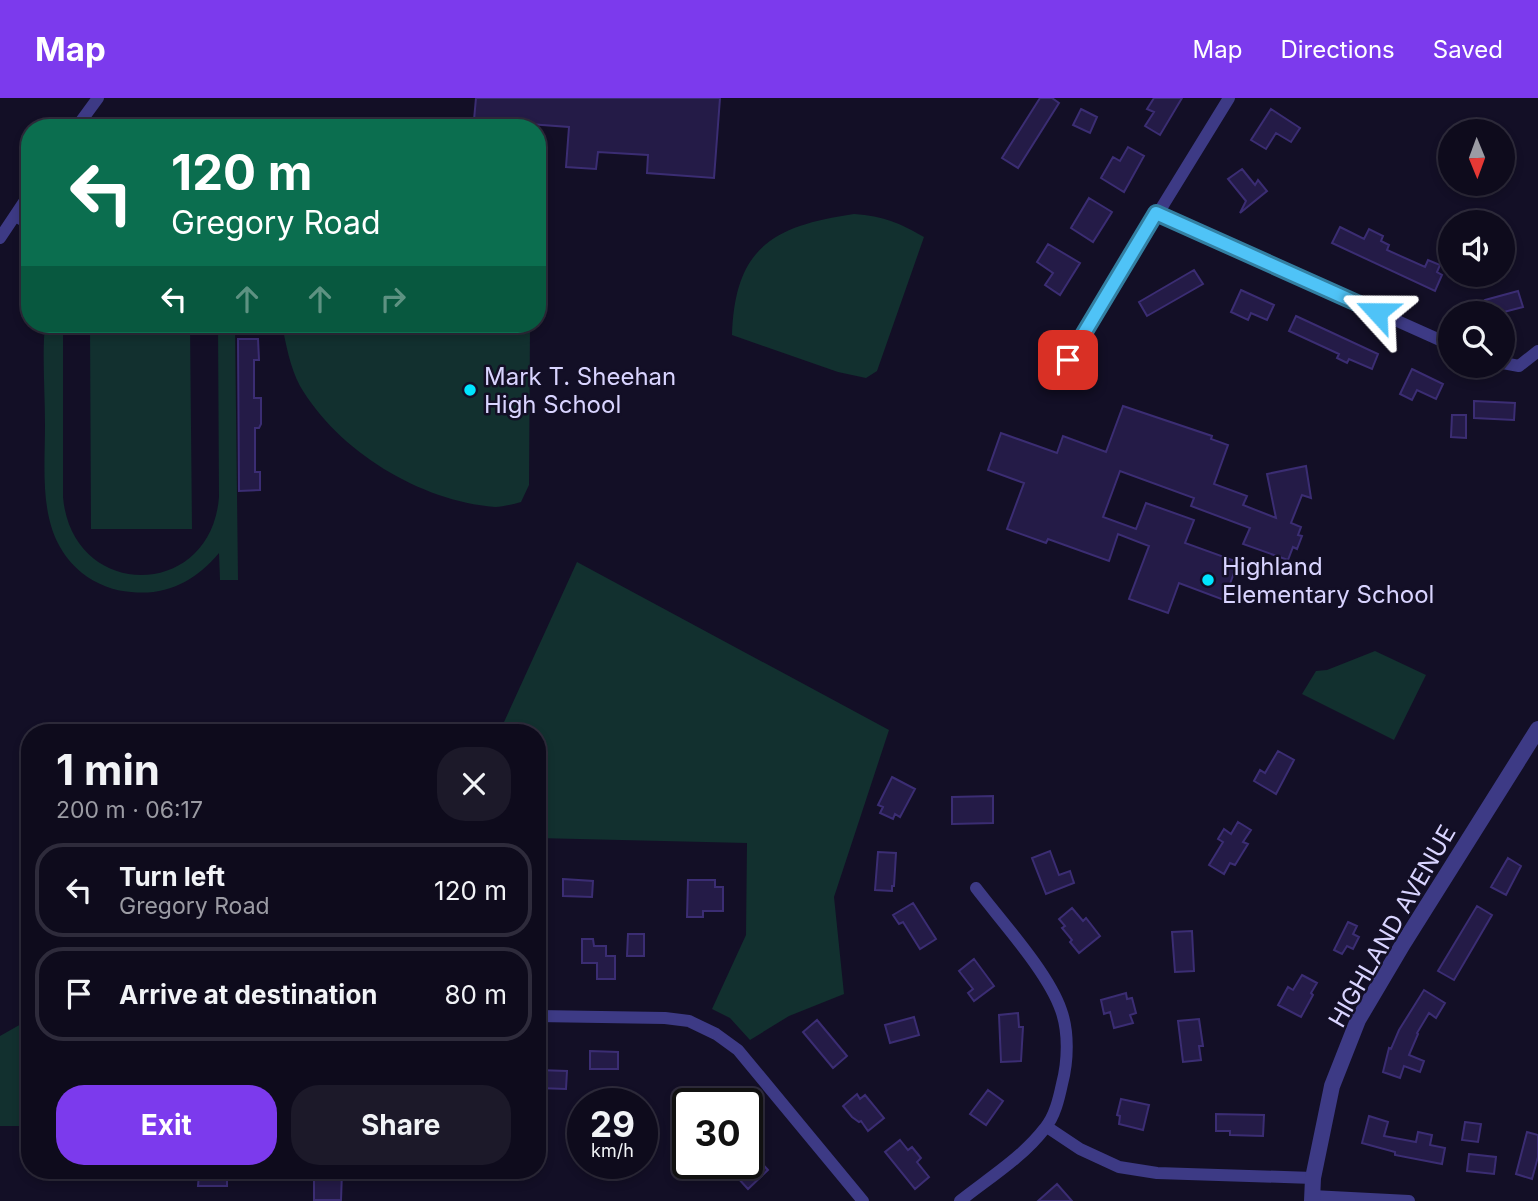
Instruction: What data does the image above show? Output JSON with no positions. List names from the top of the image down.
{
  "streets": {
    "street": ["HIGHLAND AVENUE"]
  },
  "places": ["Mark T. Sheehan High School", "Highland Elementary School"],
  "north": "bottom",
  "page": {
    "header": "Map",
    "nav": ["Map", "Directions", "Saved"],
    "turn": ["120 m", "Gregory Road"],
    "heading": ["1 min", "200 m · 06:17"],
    "list": [
      {
        "name": "Turn left",
        "note": "Gregory Road",
        "value": "120 m"
      },
      {
        "name": "Arrive at destination",
        "value": "80 m"
      }
    ],
    "buttons": ["Exit", "Share"],
    "speed": "29 km/h",
    "limit": "30"
  }
}
